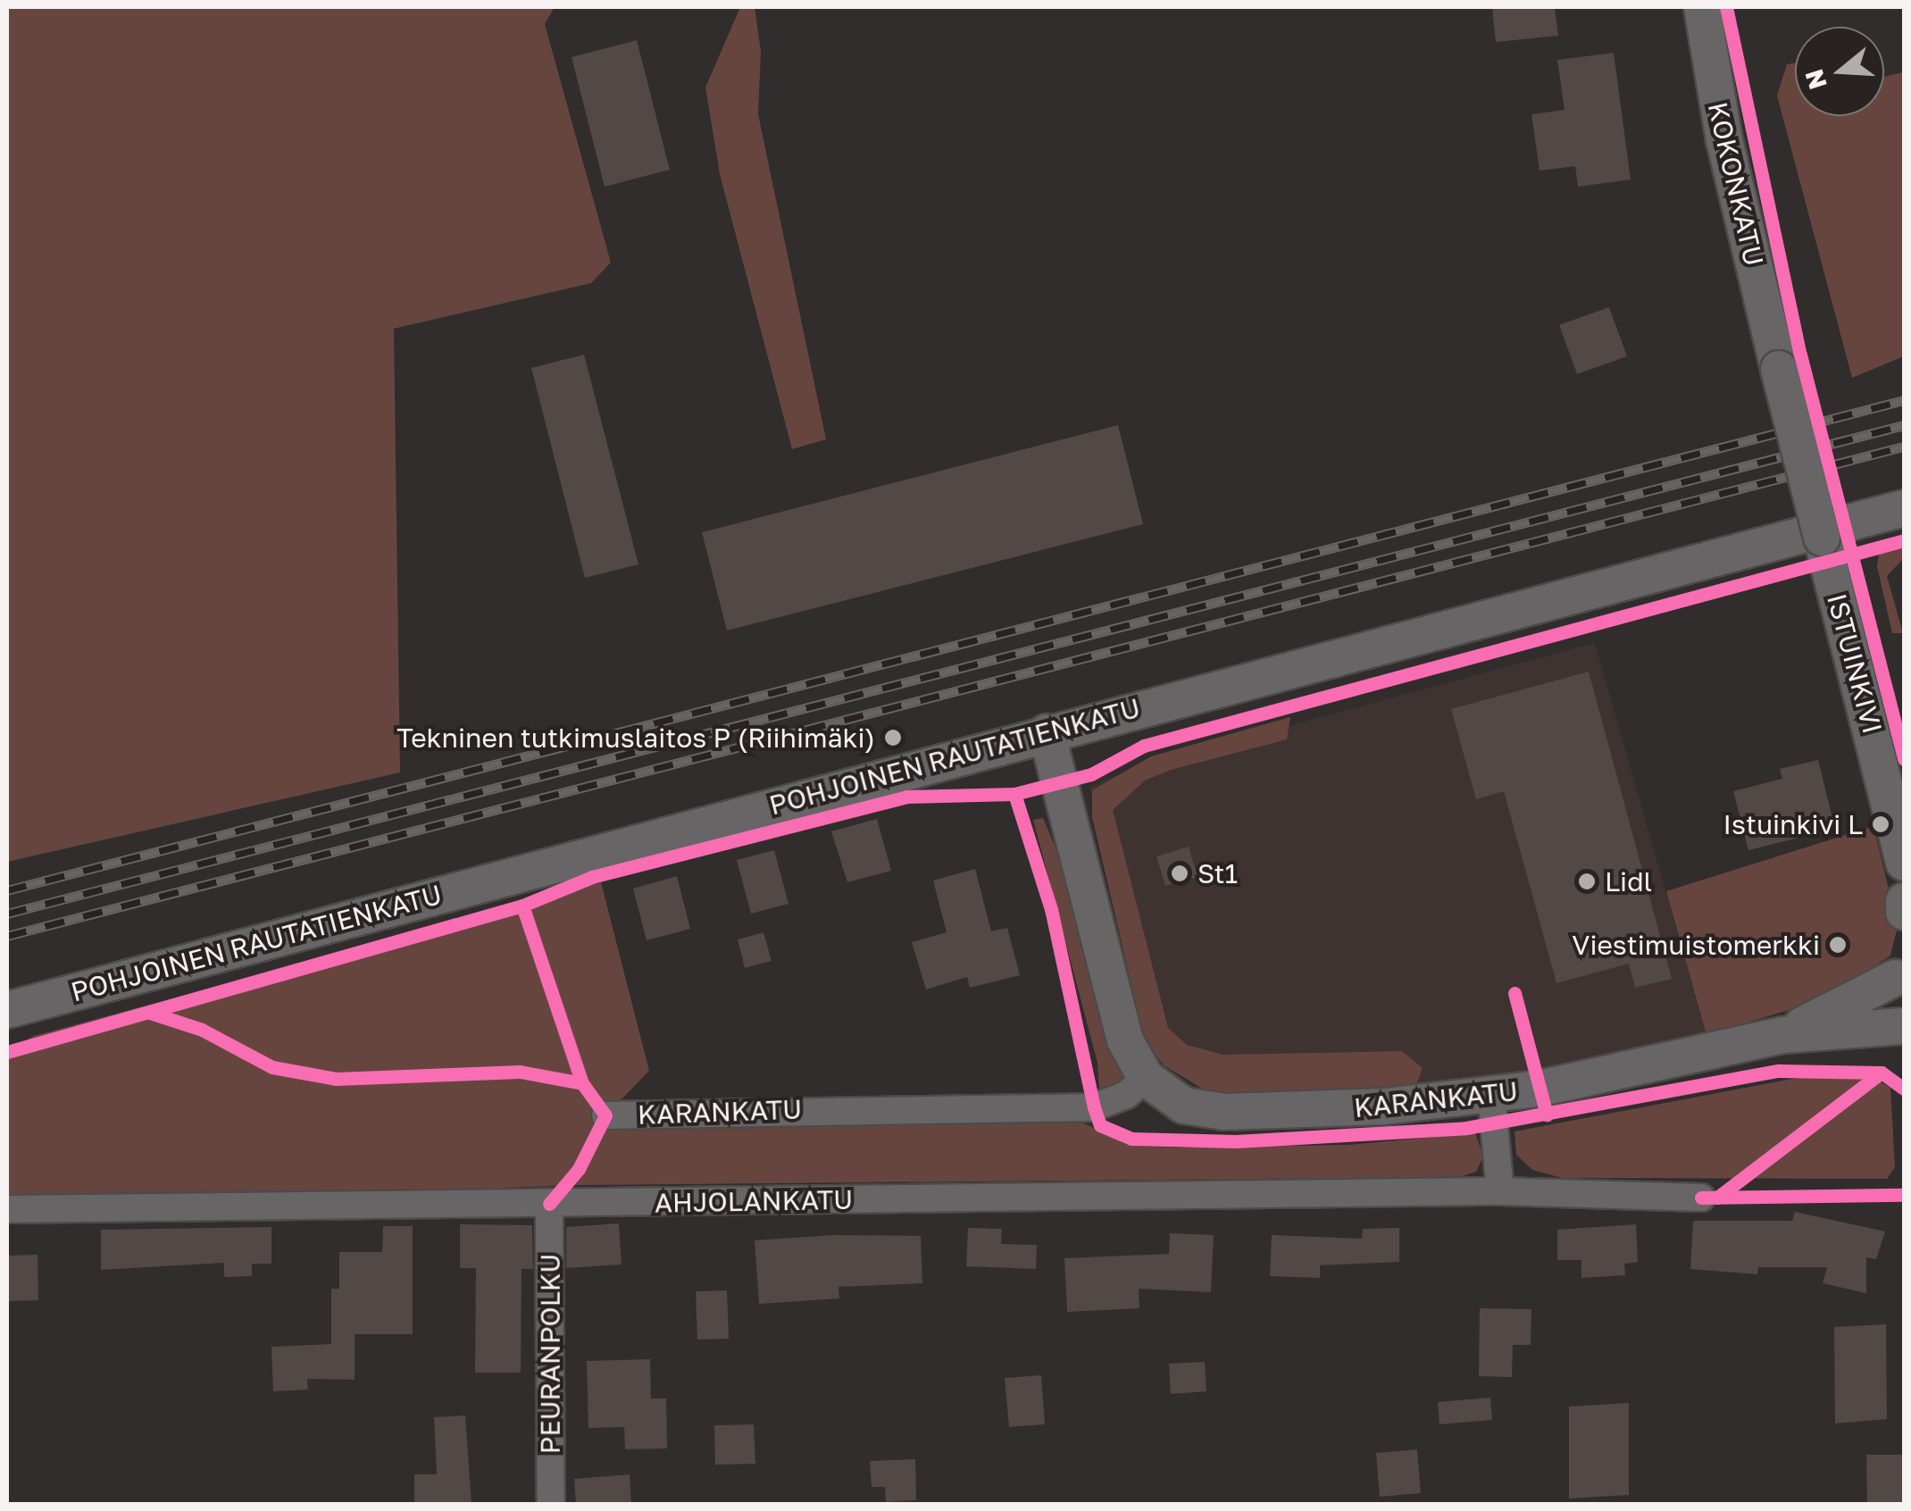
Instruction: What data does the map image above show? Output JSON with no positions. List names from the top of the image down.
{
  "streets": {
    "street": [
      "KOKONKATU",
      "ISTUINKIVI",
      "POHJOINEN RAUTATIENKATU",
      "KARANKATU",
      "AHJOLANKATU",
      "PEURANPOLKU"
    ]
  },
  "crossings": [
    ["KOKONKATU", "ISTUINKIVI"],
    ["POHJOINEN RAUTATIENKATU", "KARANKATU"],
    ["AHJOLANKATU", "PEURANPOLKU"]
  ],
  "places": [
    "Tekninen tutkimuslaitos P (Riihimäki)",
    "Istuinkivi L",
    "St1",
    "Lidl",
    "Viestimuistomerkki"
  ],
  "north": "left"
}
